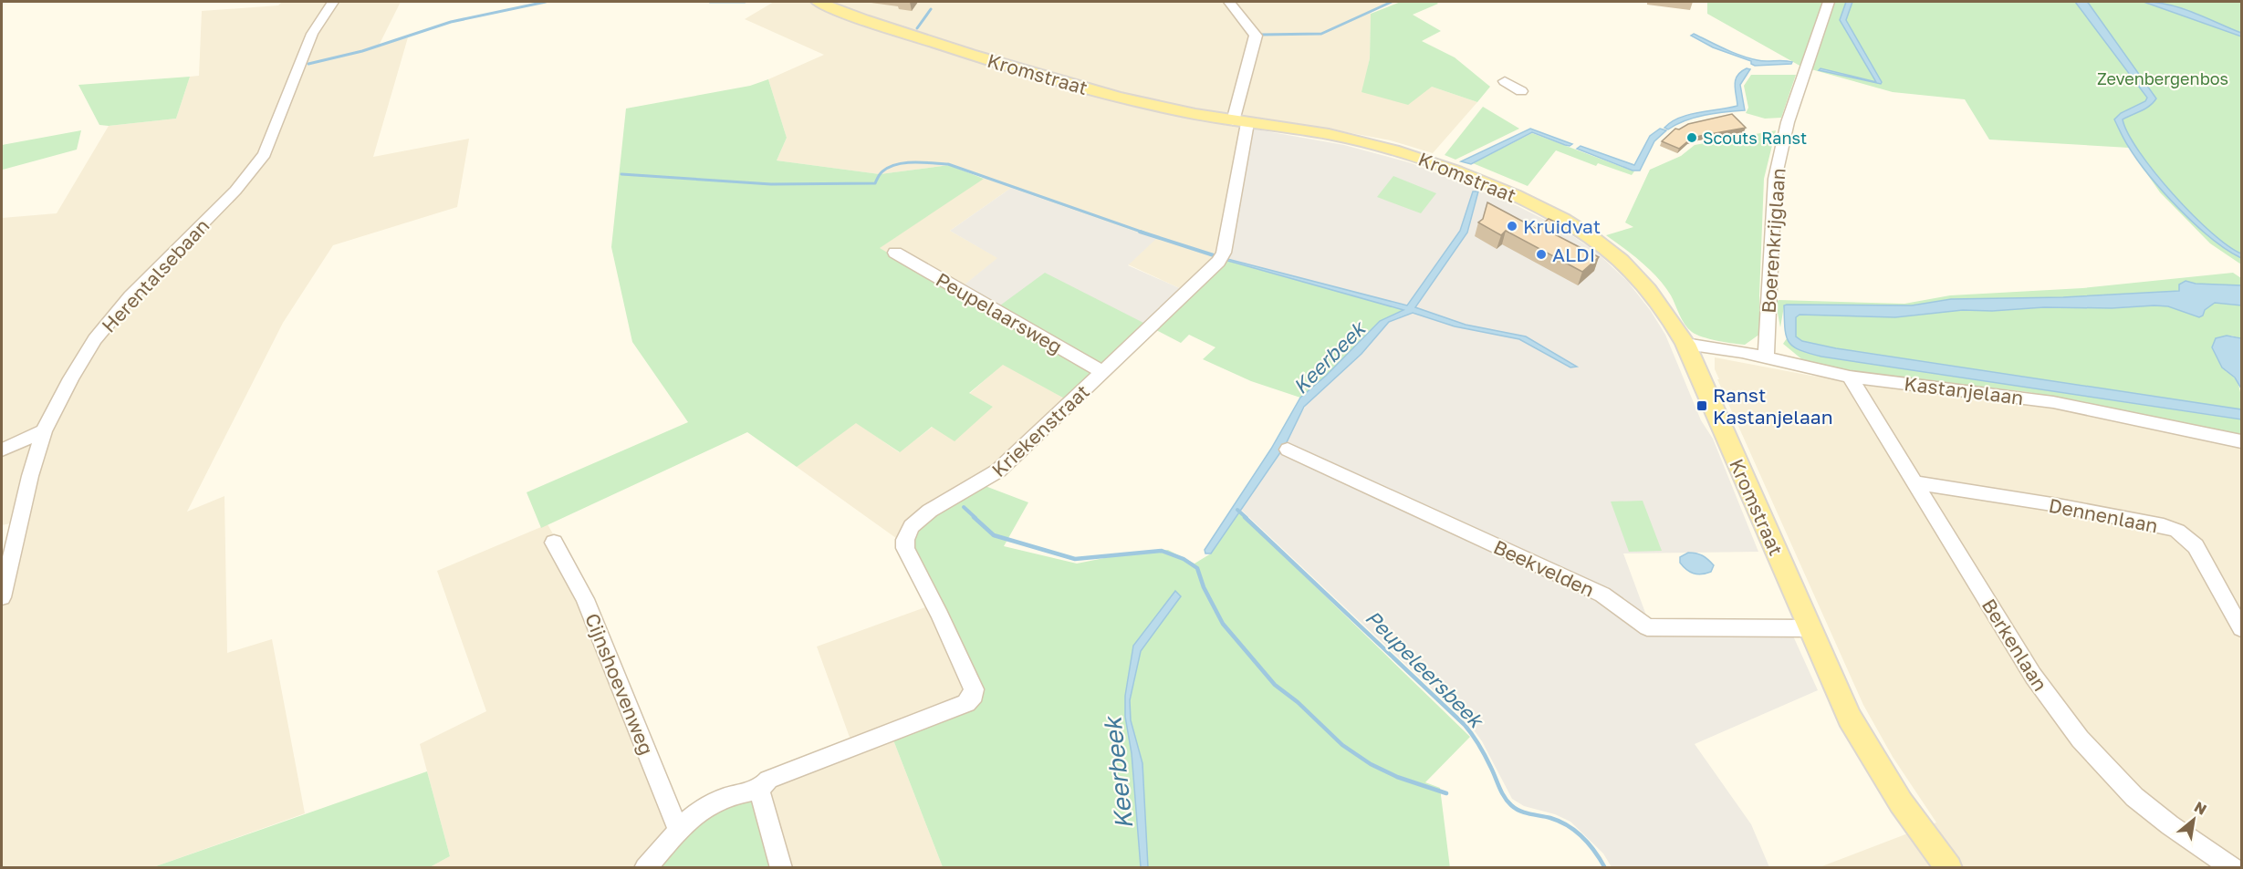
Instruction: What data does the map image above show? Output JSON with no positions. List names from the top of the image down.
{
  "streets": {
    "main road": ["Kromstraat"],
    "street": [
      "Boerenkrijglaan",
      "Herentalsebaan",
      "Peupelaarsweg",
      "Kastanjelaan",
      "Kriekenstraat",
      "Dennenlaan",
      "Beekvelden",
      "Berkenlaan",
      "Cijnshoevenweg"
    ]
  },
  "crossings": [
    ["Kromstraat", "Kastanjelaan"],
    ["Kromstraat", "Kriekenstraat"],
    ["Kromstraat", "Beekvelden"],
    ["Boerenkrijglaan", "Kastanjelaan"],
    ["Peupelaarsweg", "Kriekenstraat"],
    ["Kastanjelaan", "Berkenlaan"],
    ["Dennenlaan", "Berkenlaan"]
  ],
  "water": ["Keerbeek", "Peupeleersbeek"],
  "parks": ["Zevenbergenbos"],
  "places": {
    "other": ["Scouts Ranst", "Kruidvat", "ALDI"],
    "transit": ["Ranst Kastanjelaan"]
  },
  "north": "top right"
}
